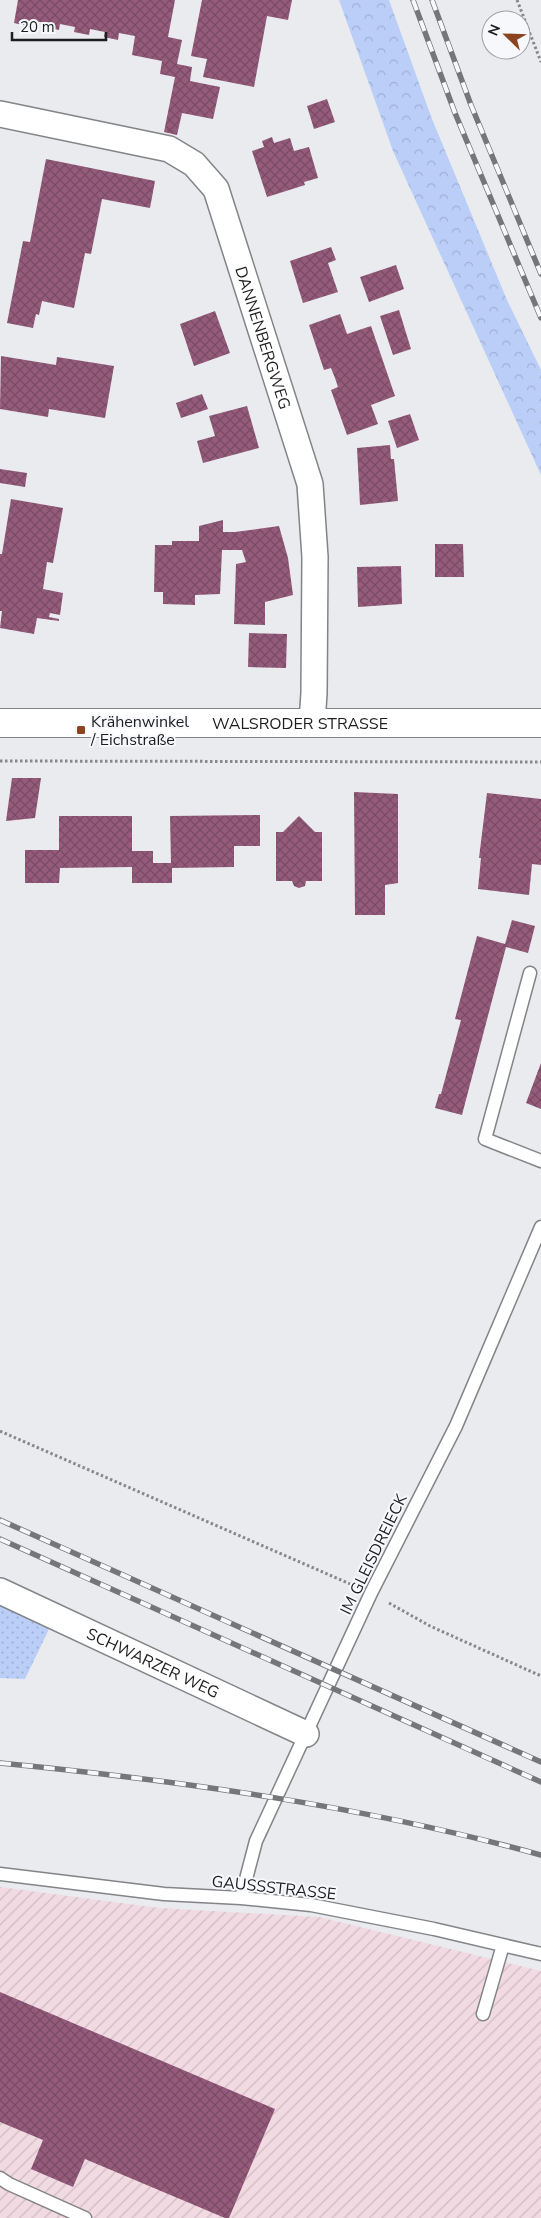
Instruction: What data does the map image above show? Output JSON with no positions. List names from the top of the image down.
{
  "streets": {
    "street": ["DANNENBERGWEG", "WALSRODER STRASSE", "SCHWARZER WEG"],
    "lane": ["IM GLEISDREIECK", "GAUSSSTRASSE"]
  },
  "crossings": [
    ["DANNENBERGWEG", "WALSRODER STRASSE"],
    ["IM GLEISDREIECK", "SCHWARZER WEG"],
    ["IM GLEISDREIECK", "GAUSSSTRASSE"]
  ],
  "places": {
    "transit": ["Krähenwinkel / Eichstraße"]
  },
  "scale_bar": "20 m",
  "north": "top left"
}
